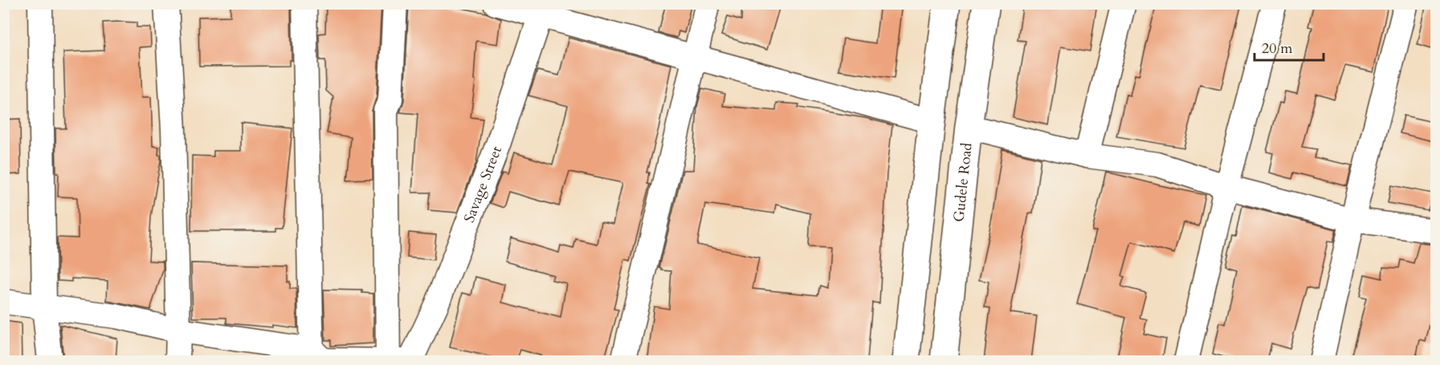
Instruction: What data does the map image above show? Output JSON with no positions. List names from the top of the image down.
{
  "streets": {
    "highway": ["Gudele Road"],
    "street": ["Savage Street"]
  },
  "scale_bar": "20 m"
}
